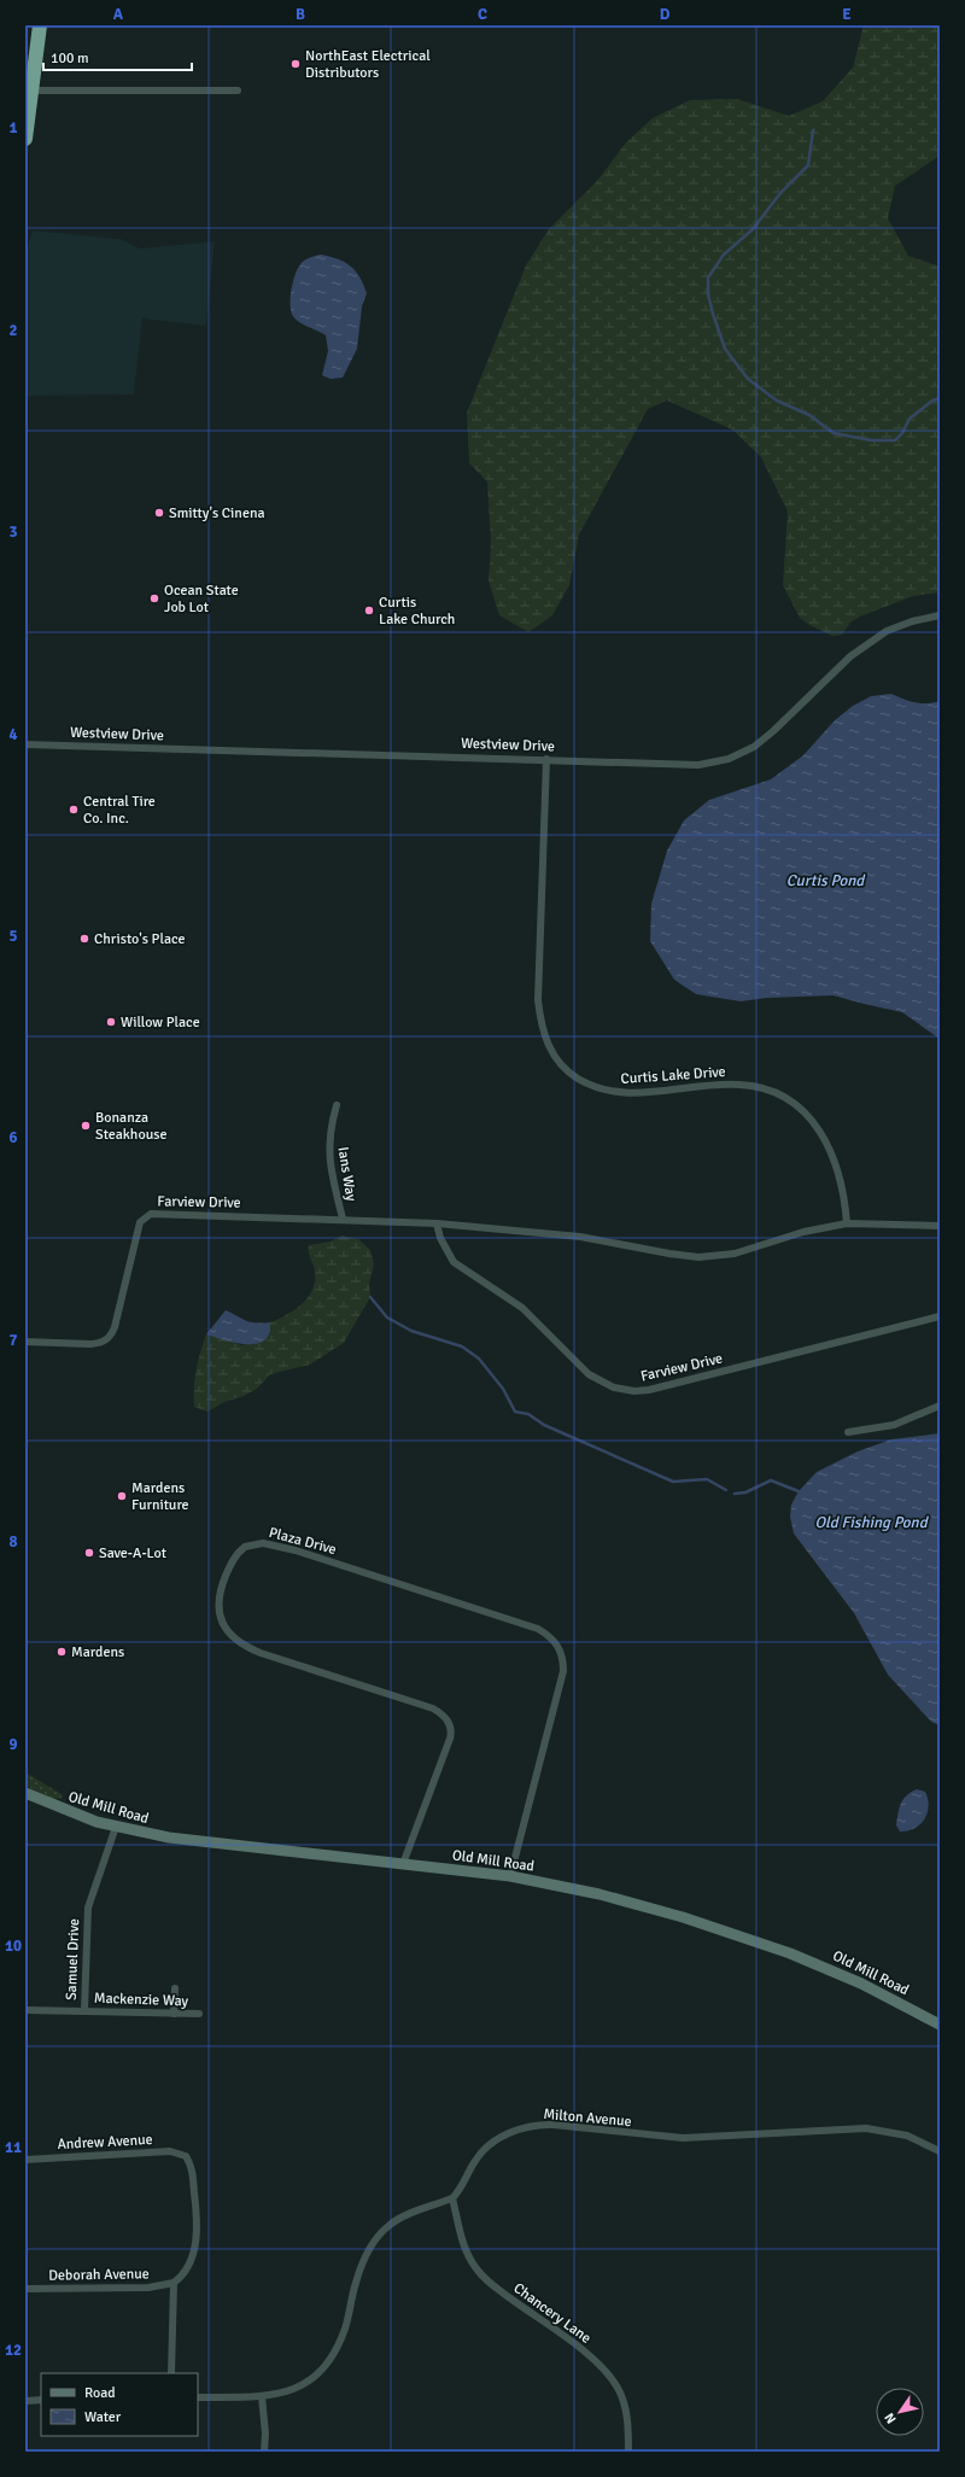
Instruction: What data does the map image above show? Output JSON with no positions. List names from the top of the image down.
{
  "streets": {
    "street": [
      "Westview Drive",
      "Curtis Lake Drive",
      "Ians Way",
      "Farview Drive",
      "Plaza Drive",
      "Old Mill Road",
      "Samuel Drive",
      "Mackenzie Way",
      "Milton Avenue",
      "Andrew Avenue",
      "Deborah Avenue",
      "Chancery Lane"
    ]
  },
  "crossings": [
    ["Westview Drive", "Curtis Lake Drive"],
    ["Curtis Lake Drive", "Farview Drive"],
    ["Ians Way", "Farview Drive"],
    ["Plaza Drive", "Old Mill Road"],
    ["Old Mill Road", "Samuel Drive"],
    ["Samuel Drive", "Mackenzie Way"],
    ["Milton Avenue", "Chancery Lane"],
    ["Andrew Avenue", "Deborah Avenue"]
  ],
  "water": ["Curtis Pond", "Old Fishing Pond"],
  "places": [
    "NorthEast Electrical Distributors",
    "Smitty's Cinena",
    "Ocean State Job Lot",
    "Curtis Lake Church",
    "Central Tire Co. Inc.",
    "Christo's Place",
    "Willow Place",
    "Bonanza Steakhouse",
    "Mardens Furniture",
    "Save-A-Lot",
    "Mardens"
  ],
  "legend": ["Road", "Water"],
  "scale_bar": "100 m",
  "north": "bottom left",
  "grid": {
    "columns": [
      "A",
      "B",
      "C",
      "D",
      "E"
    ],
    "rows": [
      "1",
      "2",
      "3",
      "4",
      "5",
      "6",
      "7",
      "8",
      "9",
      "10",
      "11",
      "12"
    ]
  }
}
